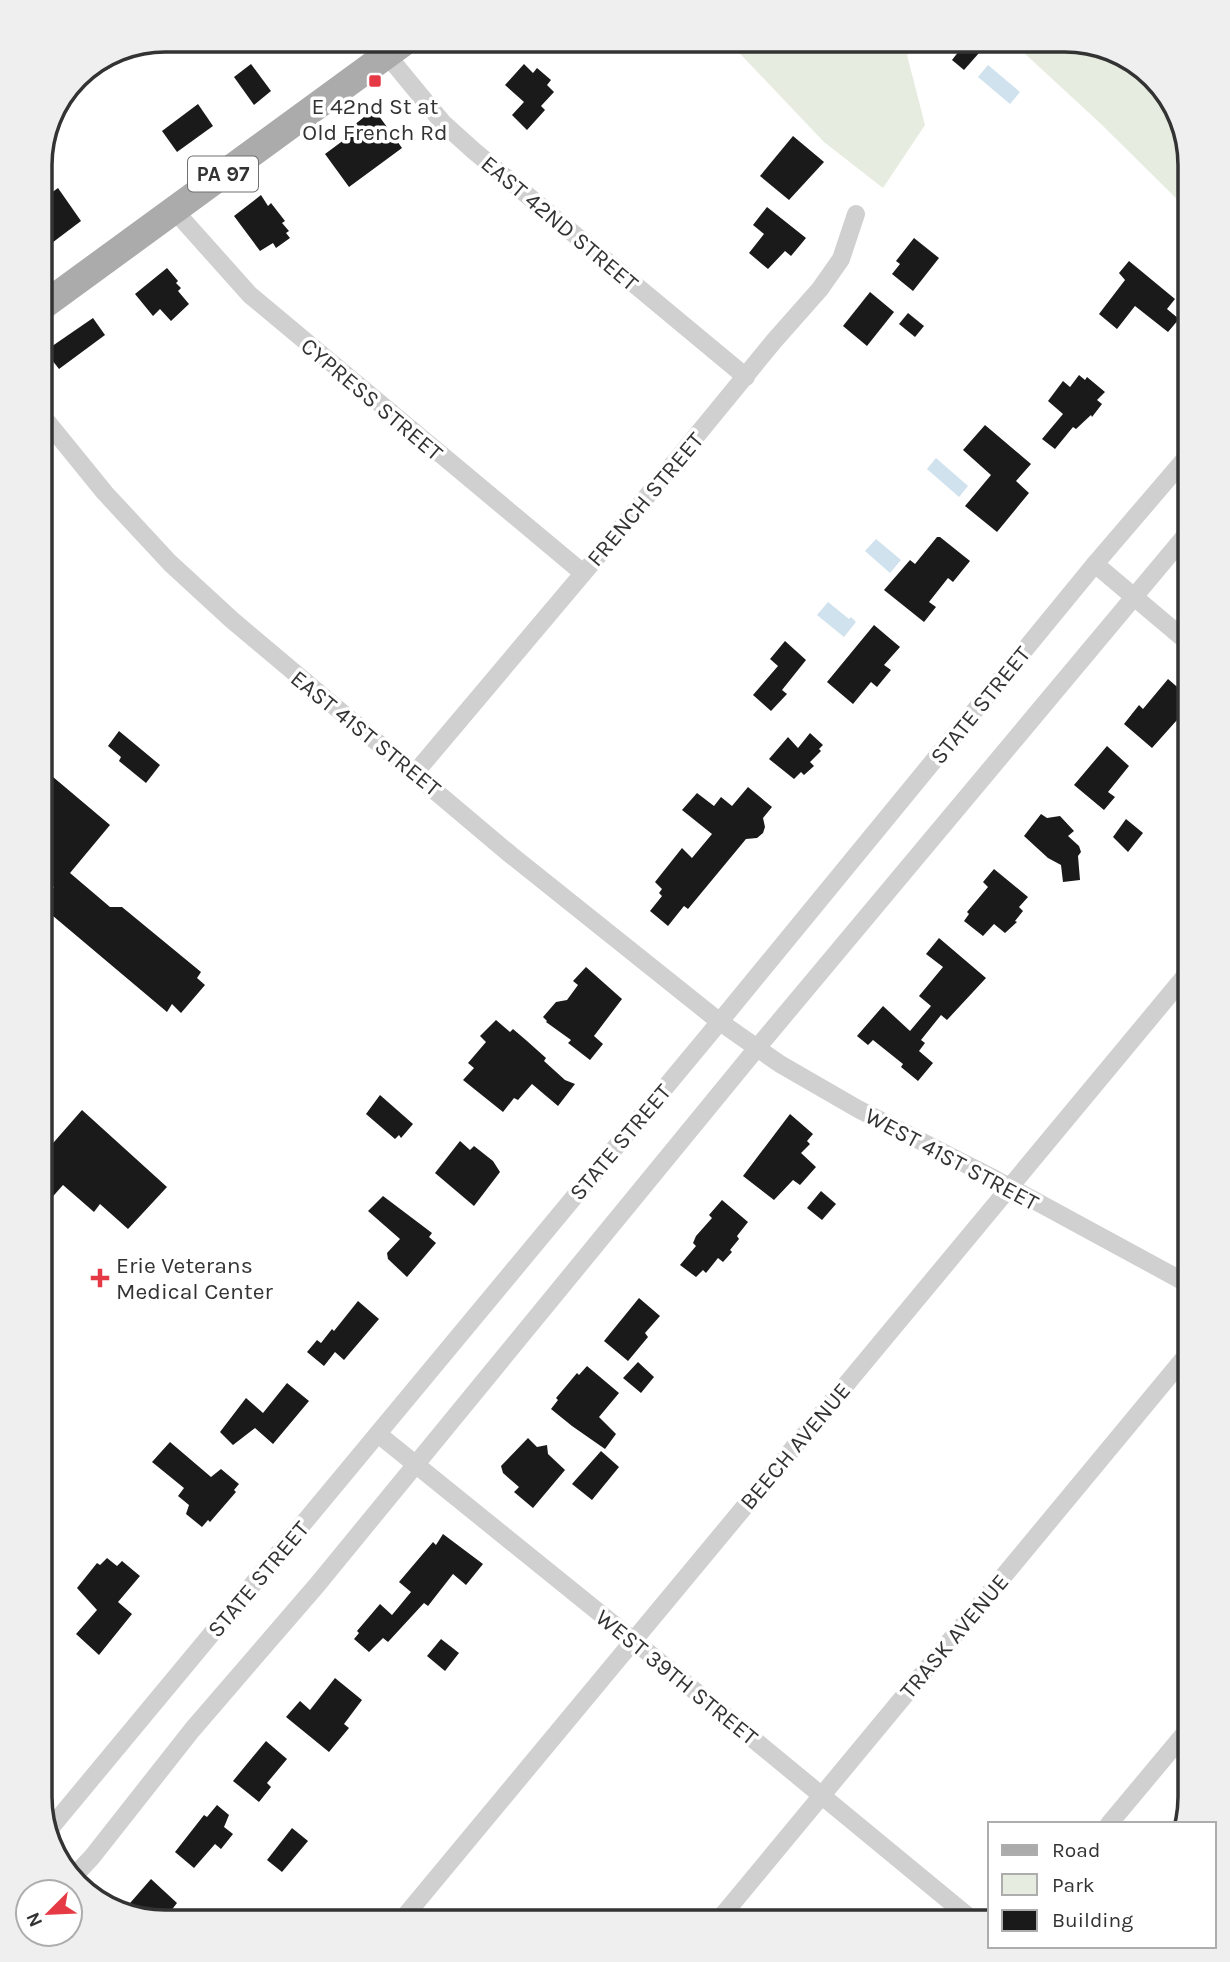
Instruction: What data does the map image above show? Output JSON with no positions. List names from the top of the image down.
{
  "streets": {
    "main road": ["PA 97"],
    "street": [
      "EAST 42ND STREET",
      "CYPRESS STREET",
      "FRENCH STREET",
      "STATE STREET",
      "EAST 41ST STREET",
      "WEST 41ST STREET",
      "BEECH AVENUE",
      "TRASK AVENUE",
      "WEST 39TH STREET"
    ]
  },
  "crossings": [
    ["PA 97", "CYPRESS STREET"],
    ["EAST 42ND STREET", "FRENCH STREET"],
    ["CYPRESS STREET", "FRENCH STREET"],
    ["FRENCH STREET", "EAST 41ST STREET"],
    ["STATE STREET", "EAST 41ST STREET"],
    ["STATE STREET", "WEST 41ST STREET"],
    ["STATE STREET", "WEST 39TH STREET"],
    ["EAST 41ST STREET", "WEST 41ST STREET"],
    ["WEST 41ST STREET", "BEECH AVENUE"],
    ["BEECH AVENUE", "WEST 39TH STREET"],
    ["TRASK AVENUE", "WEST 39TH STREET"]
  ],
  "places": {
    "transit": ["E 42nd St at Old French Rd"],
    "health": ["Erie Veterans Medical Center"]
  },
  "legend": ["Road", "Park", "Building"],
  "north": "bottom left"
}
